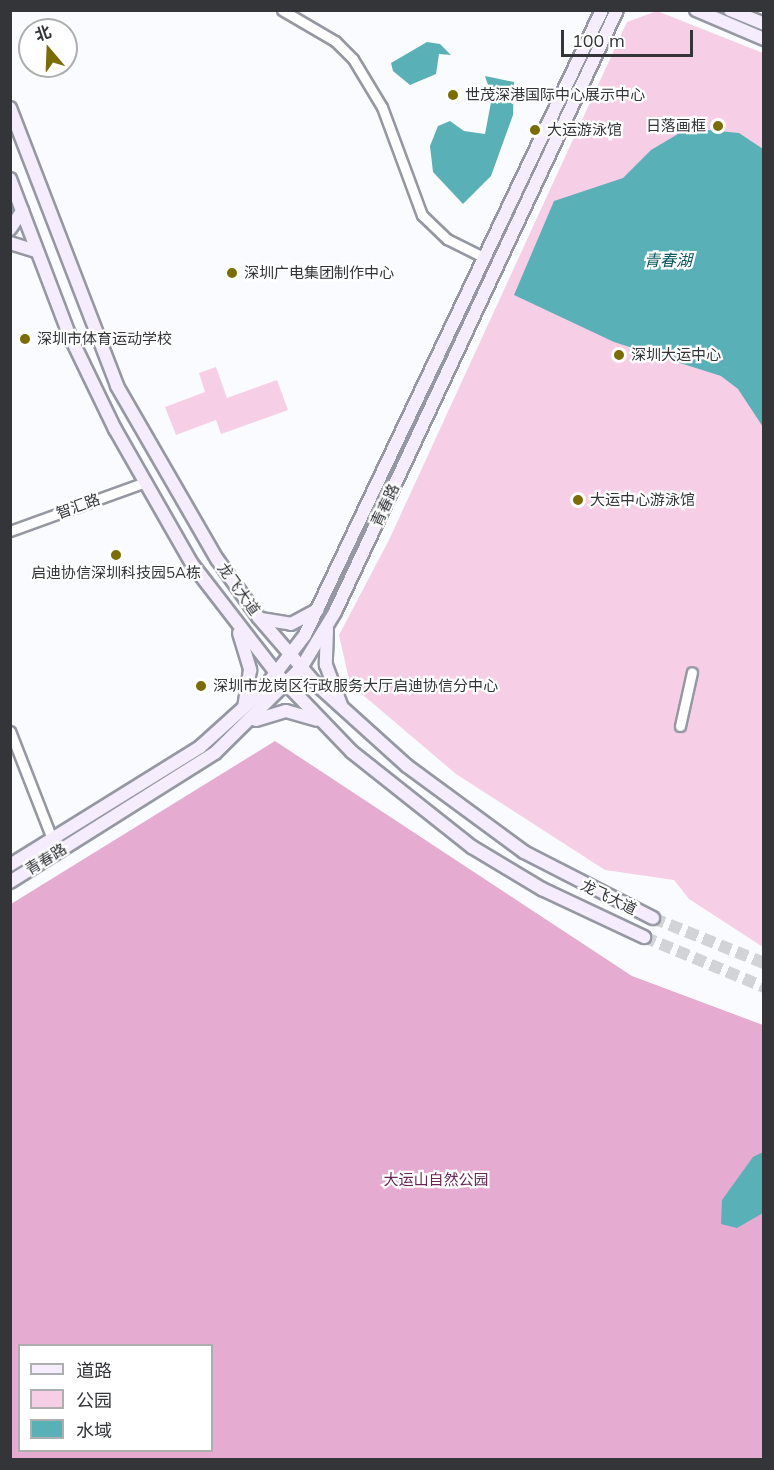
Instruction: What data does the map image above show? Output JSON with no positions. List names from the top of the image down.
{
  "streets": {
    "main road": ["青春路", "龙飞大道"],
    "street": ["智汇路"]
  },
  "crossings": [
    ["青春路", "龙飞大道"],
    ["智汇路", "龙飞大道"]
  ],
  "water": ["青春湖"],
  "parks": ["大运山自然公园"],
  "places": [
    "世茂深港国际中心展示中心",
    "日落画框",
    "大运游泳馆",
    "深圳广电集团制作中心",
    "深圳市体育运动学校",
    "深圳大运中心",
    "大运中心游泳馆",
    "启迪协信深圳科技园5A栋",
    "深圳市龙岗区行政服务大厅启迪协信分中心"
  ],
  "legend": ["道路", "公园", "水域"],
  "scale_bar": "100 m",
  "north": "top"
}
